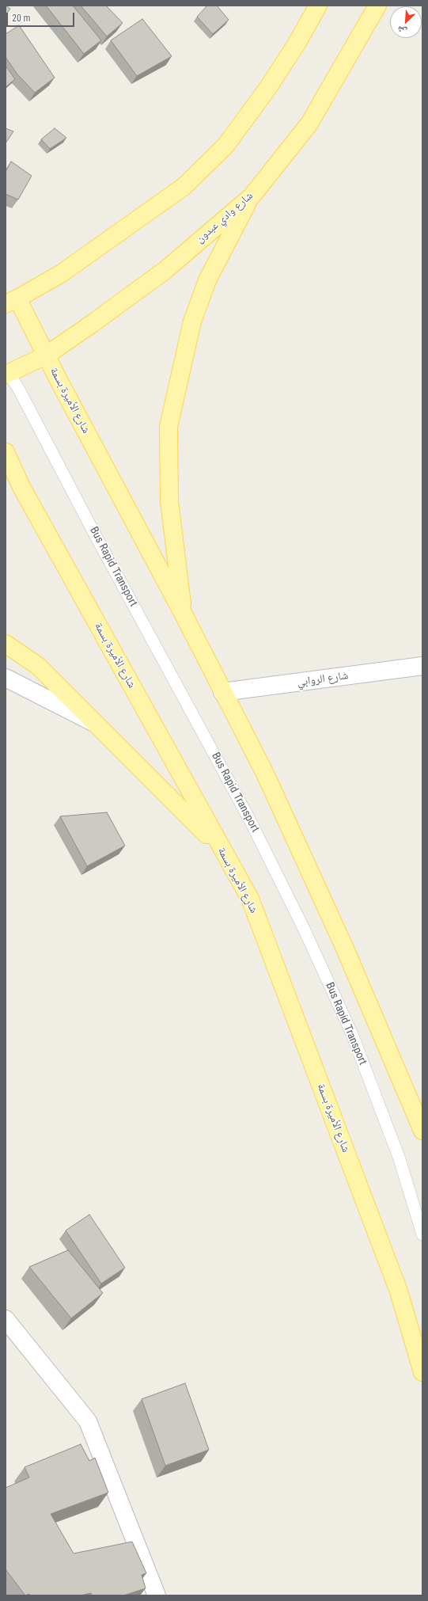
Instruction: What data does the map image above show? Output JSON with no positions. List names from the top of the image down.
{
  "streets": {
    "main road": ["شارع وادي عبدون", "شارع الأميرة بسمة"],
    "street": ["شارع الروابي"],
    "lane": ["Bus Rapid Transport"]
  },
  "crossings": [
    ["شارع وادي عبدون", "شارع الأميرة بسمة"],
    ["شارع الأميرة بسمة", "Bus Rapid Transport"],
    ["شارع الأميرة بسمة", "شارع الروابي"]
  ],
  "scale_bar": "20 m",
  "north": "bottom left"
}
